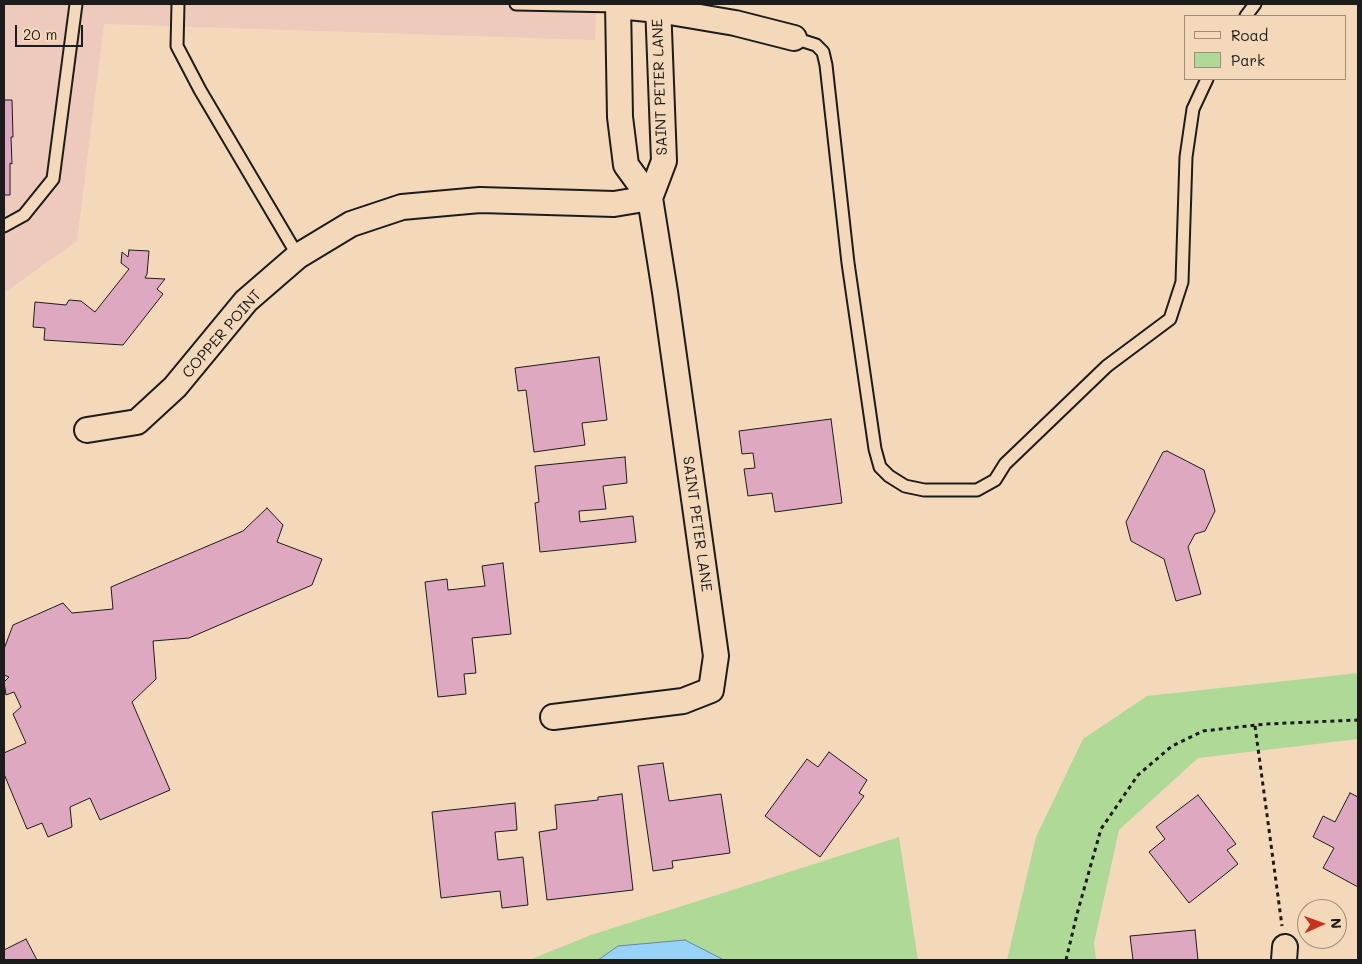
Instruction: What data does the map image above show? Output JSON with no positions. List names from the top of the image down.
{
  "streets": {
    "street": ["SAINT PETER LANE", "COPPER POINT"]
  },
  "crossings": [
    ["SAINT PETER LANE", "COPPER POINT"]
  ],
  "legend": ["Road", "Park"],
  "scale_bar": "20 m",
  "north": "right"
}
